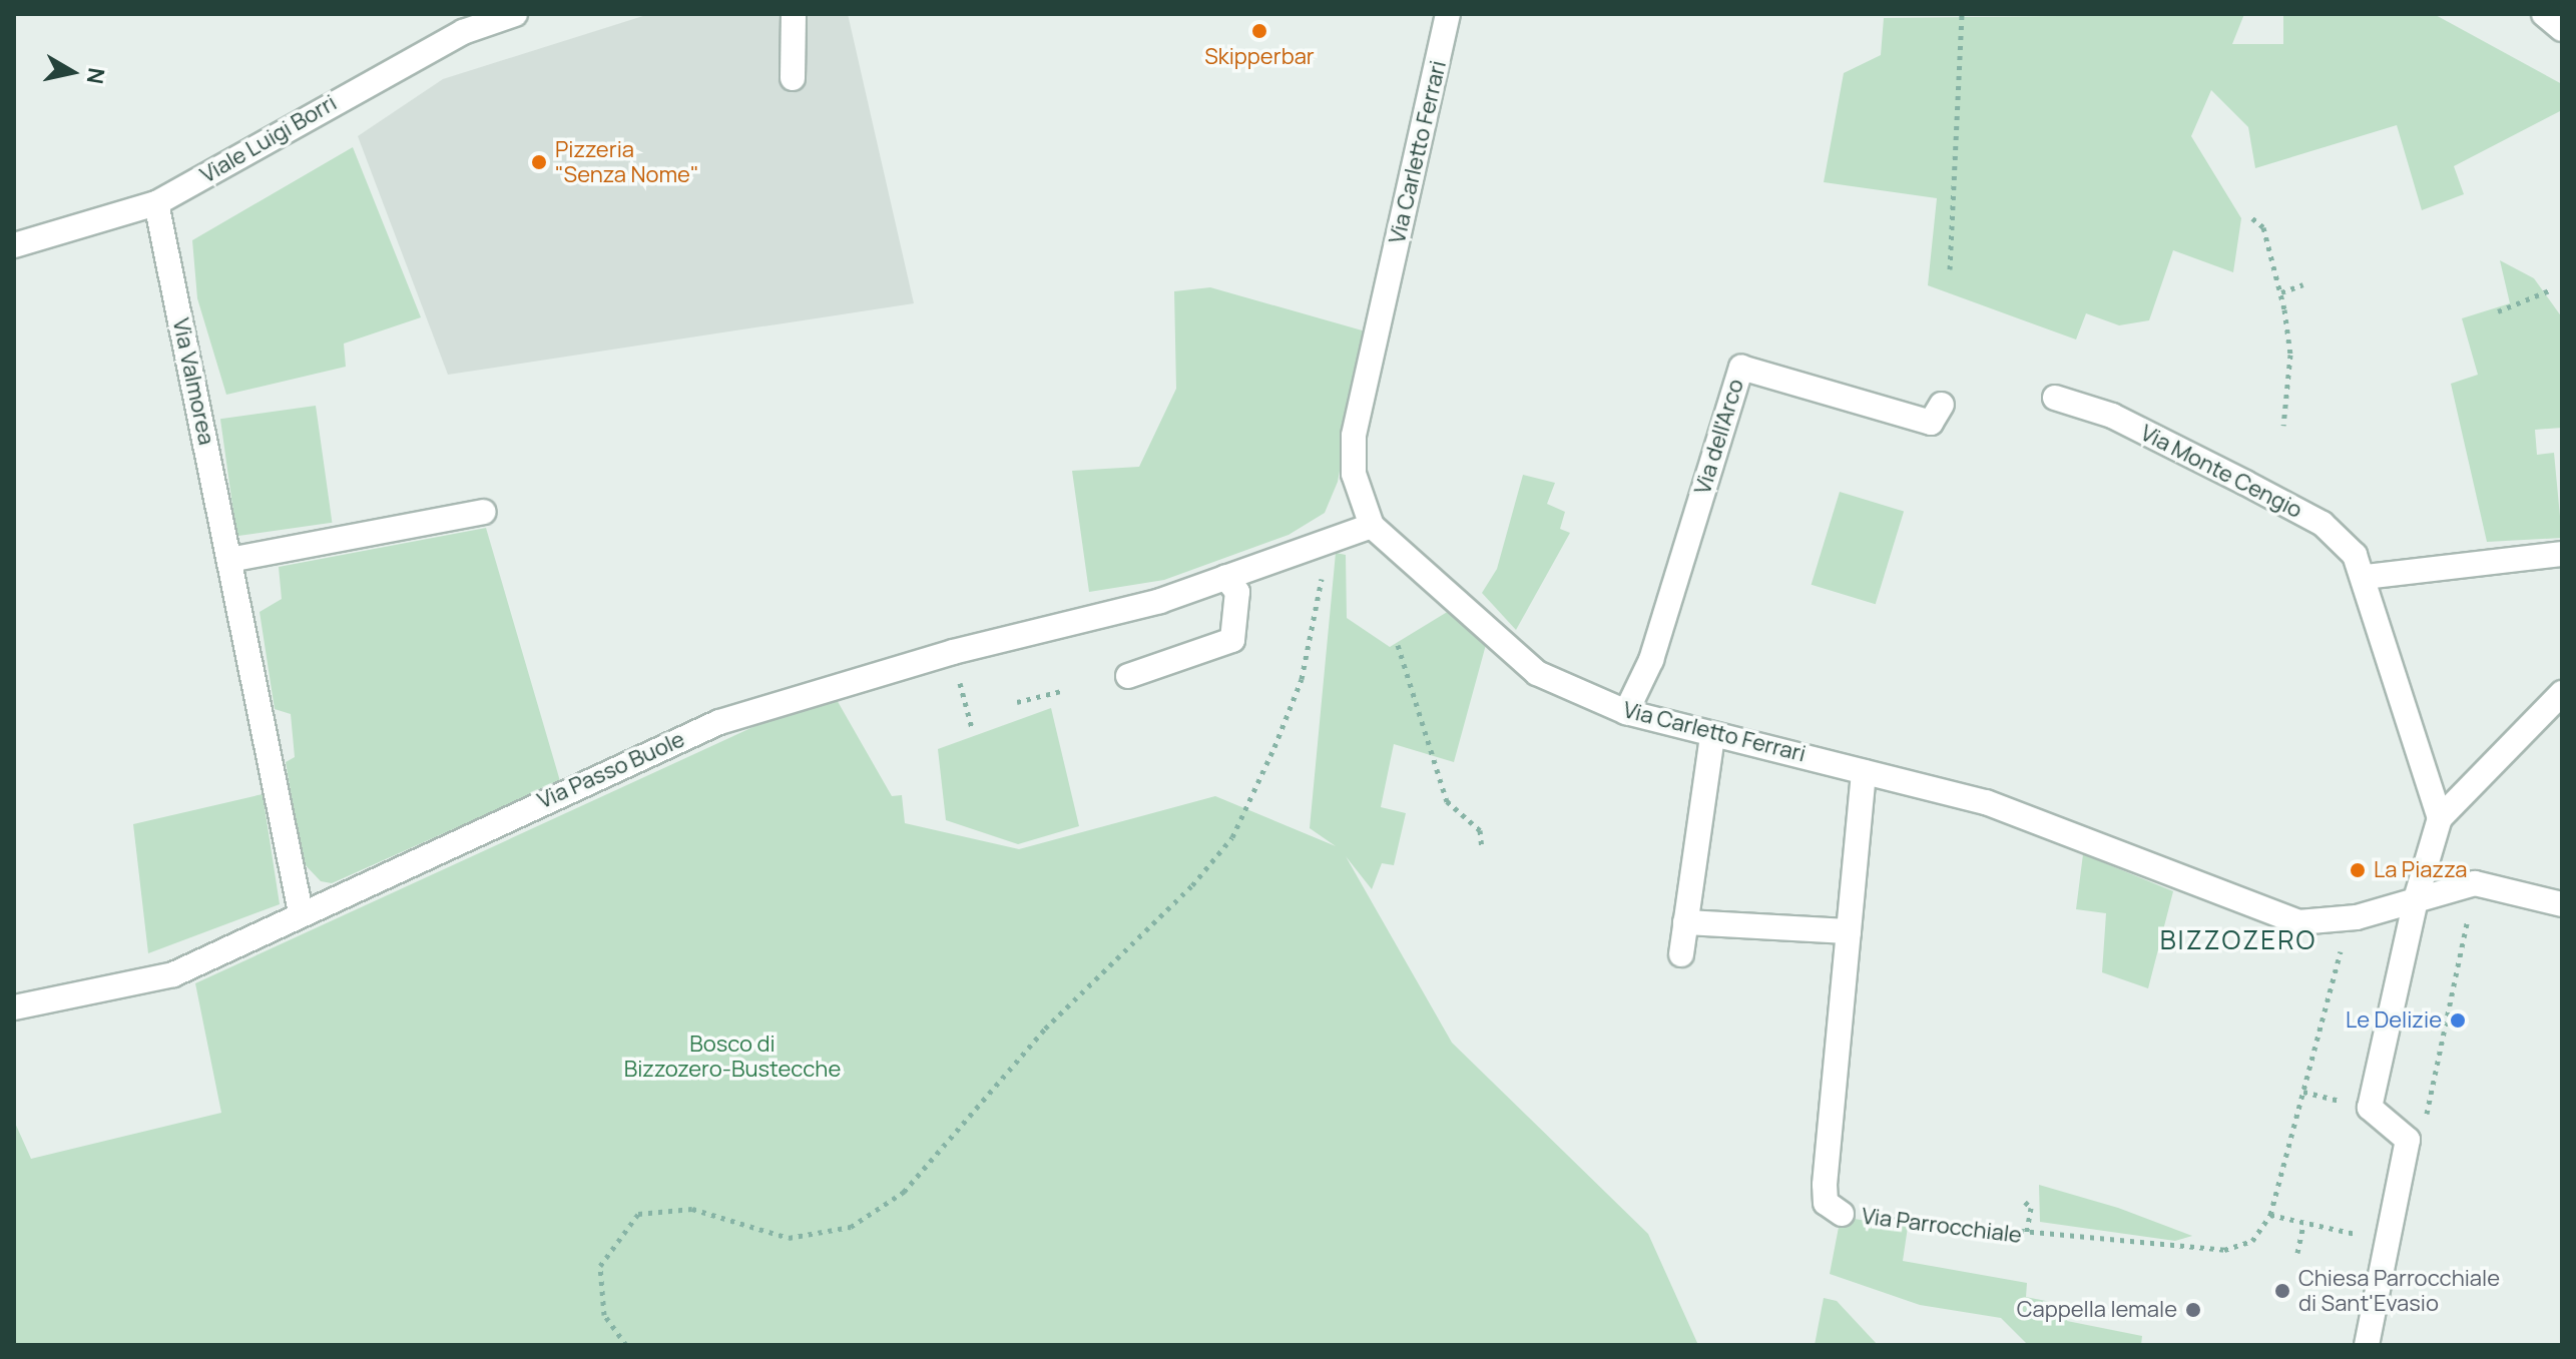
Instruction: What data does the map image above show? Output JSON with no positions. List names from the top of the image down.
{
  "streets": {
    "street": [
      "Viale Luigi Borri",
      "Via Carletto Ferrari",
      "Via Valmorea",
      "Via dell'Arco",
      "Via Monte Cengio",
      "Via Passo Buole",
      "Via Parrocchiale"
    ]
  },
  "crossings": [
    ["Viale Luigi Borri", "Via Valmorea"],
    ["Via Carletto Ferrari", "Via dell'Arco"],
    ["Via Carletto Ferrari", "Via Passo Buole"],
    ["Via Valmorea", "Via Passo Buole"]
  ],
  "districts": ["BIZZOZERO"],
  "parks": ["Bosco di Bizzozero-Bustecche"],
  "places": [
    "Skipperbar",
    "Pizzeria \"Senza Nome\"",
    "La Piazza",
    "Le Delizie",
    "Chiesa Parrocchiale di Sant'Evasio",
    "Cappella Iemale"
  ],
  "north": "right"
}
